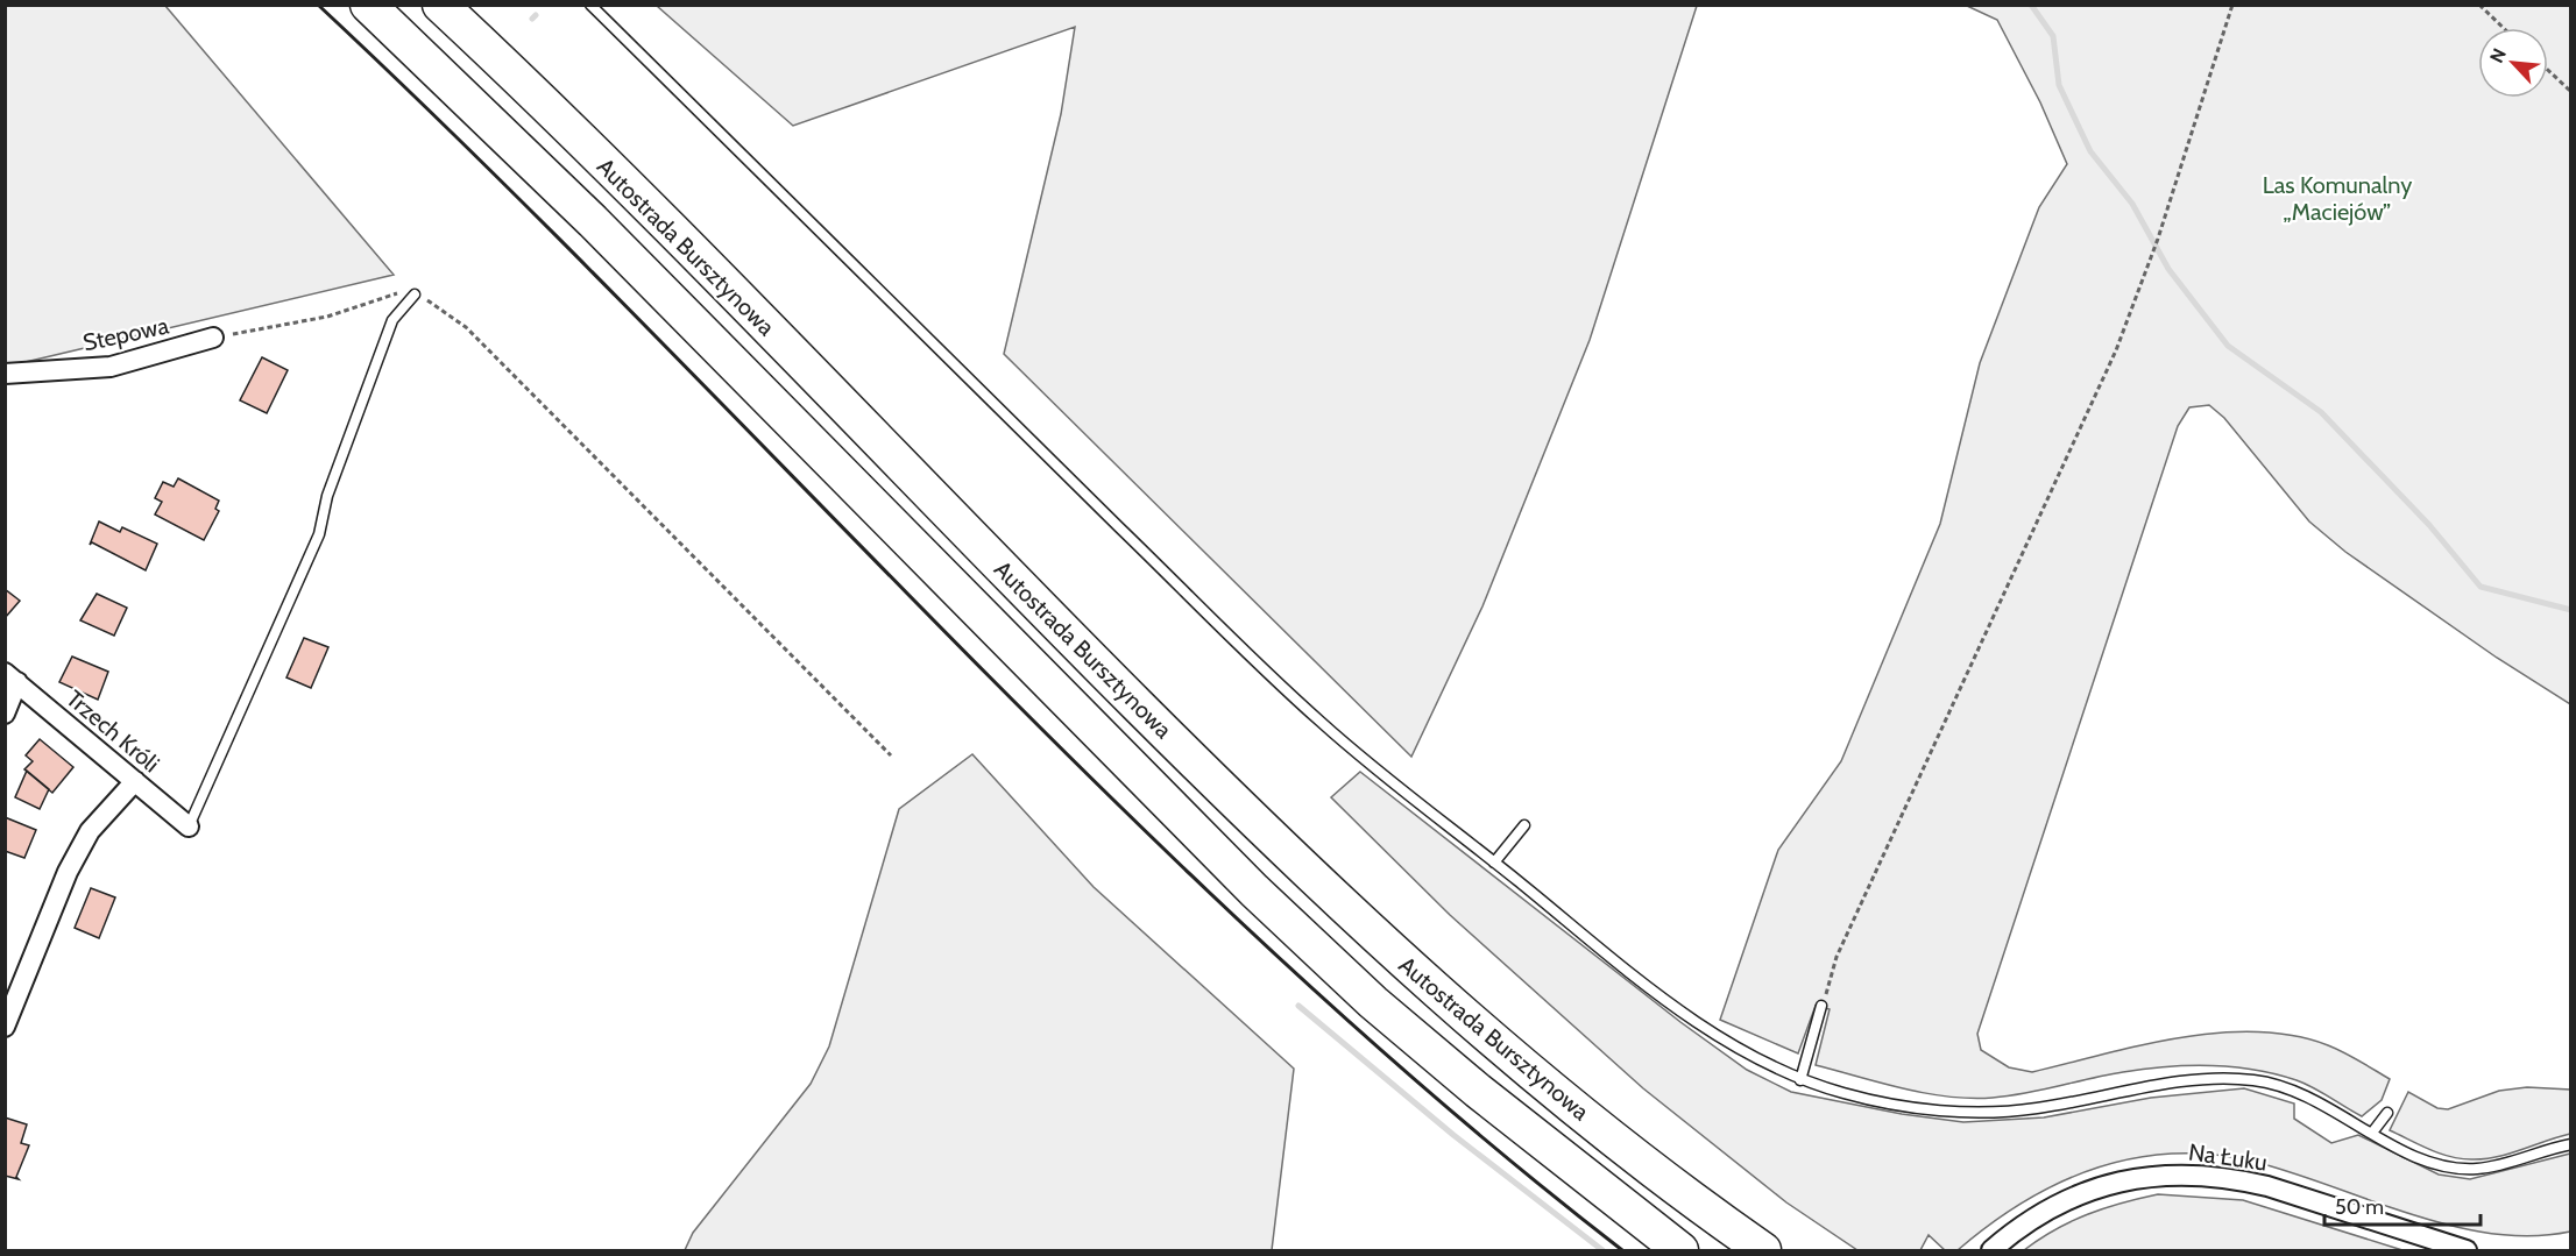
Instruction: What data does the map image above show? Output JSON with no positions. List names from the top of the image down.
{
  "streets": {
    "highway": ["Autostrada Bursztynowa"],
    "street": ["Stepowa", "Trzech Króli", "Na Łuku"]
  },
  "parks": ["Las Komunalny „Maciejów”"],
  "scale_bar": "50 m",
  "north": "top left"
}
